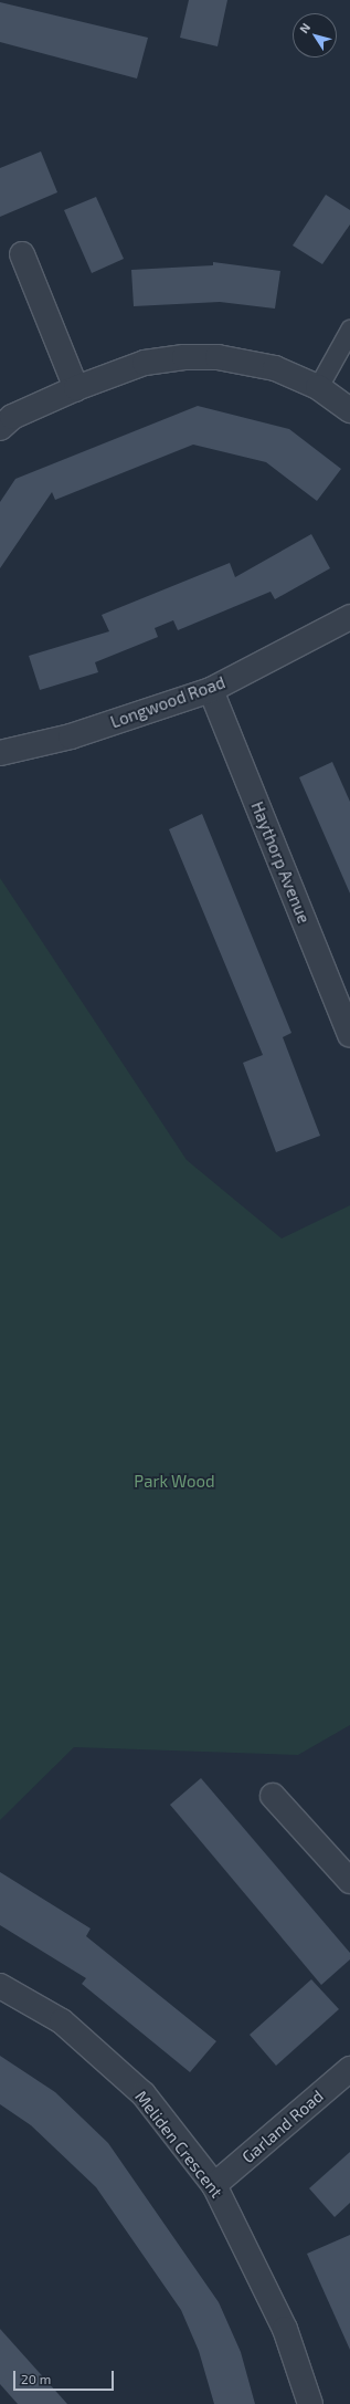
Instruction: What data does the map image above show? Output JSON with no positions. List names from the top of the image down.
{
  "streets": {
    "street": [
      "Longwood Road",
      "Haythorp Avenue",
      "Garland Road",
      "Meliden Crescent"
    ]
  },
  "crossings": [
    ["Longwood Road", "Haythorp Avenue"],
    ["Garland Road", "Meliden Crescent"]
  ],
  "parks": ["Park Wood"],
  "scale_bar": "20 m",
  "north": "top left"
}
